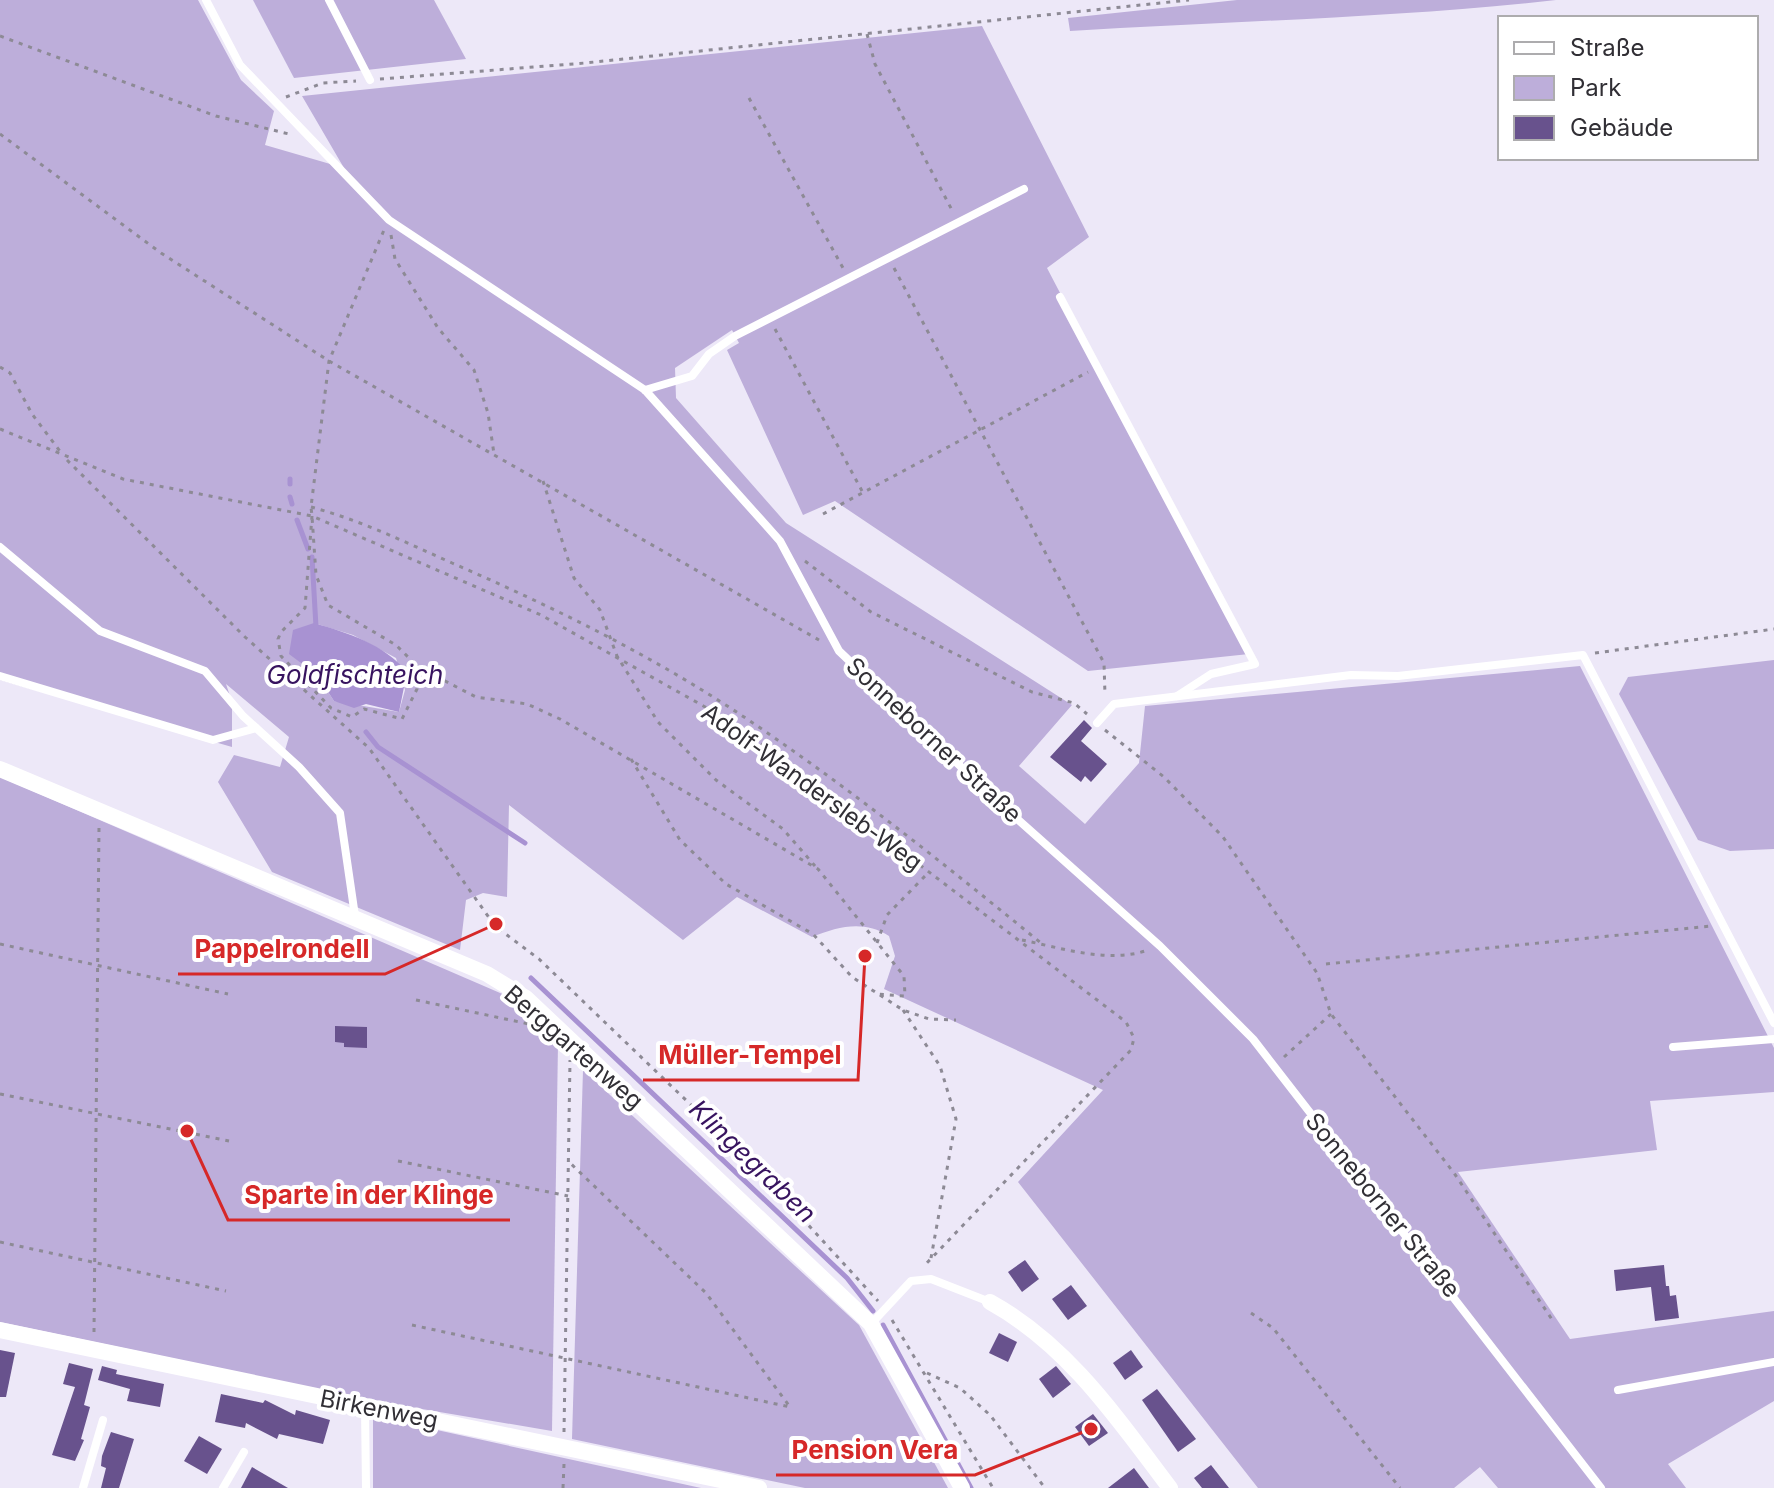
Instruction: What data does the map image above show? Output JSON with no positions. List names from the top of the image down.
{
  "streets": {
    "street": ["Berggartenweg", "Birkenweg"],
    "lane": ["Sonneborner Straße"],
    "path": ["Adolf-Wandersleb-Weg"]
  },
  "water": ["Goldfischteich", "Klingegraben"],
  "places": [
    "Pappelrondell",
    "Müller-Tempel",
    "Sparte in der Klinge",
    "Pension Vera"
  ],
  "legend": ["Straße", "Park", "Gebäude"]
}
